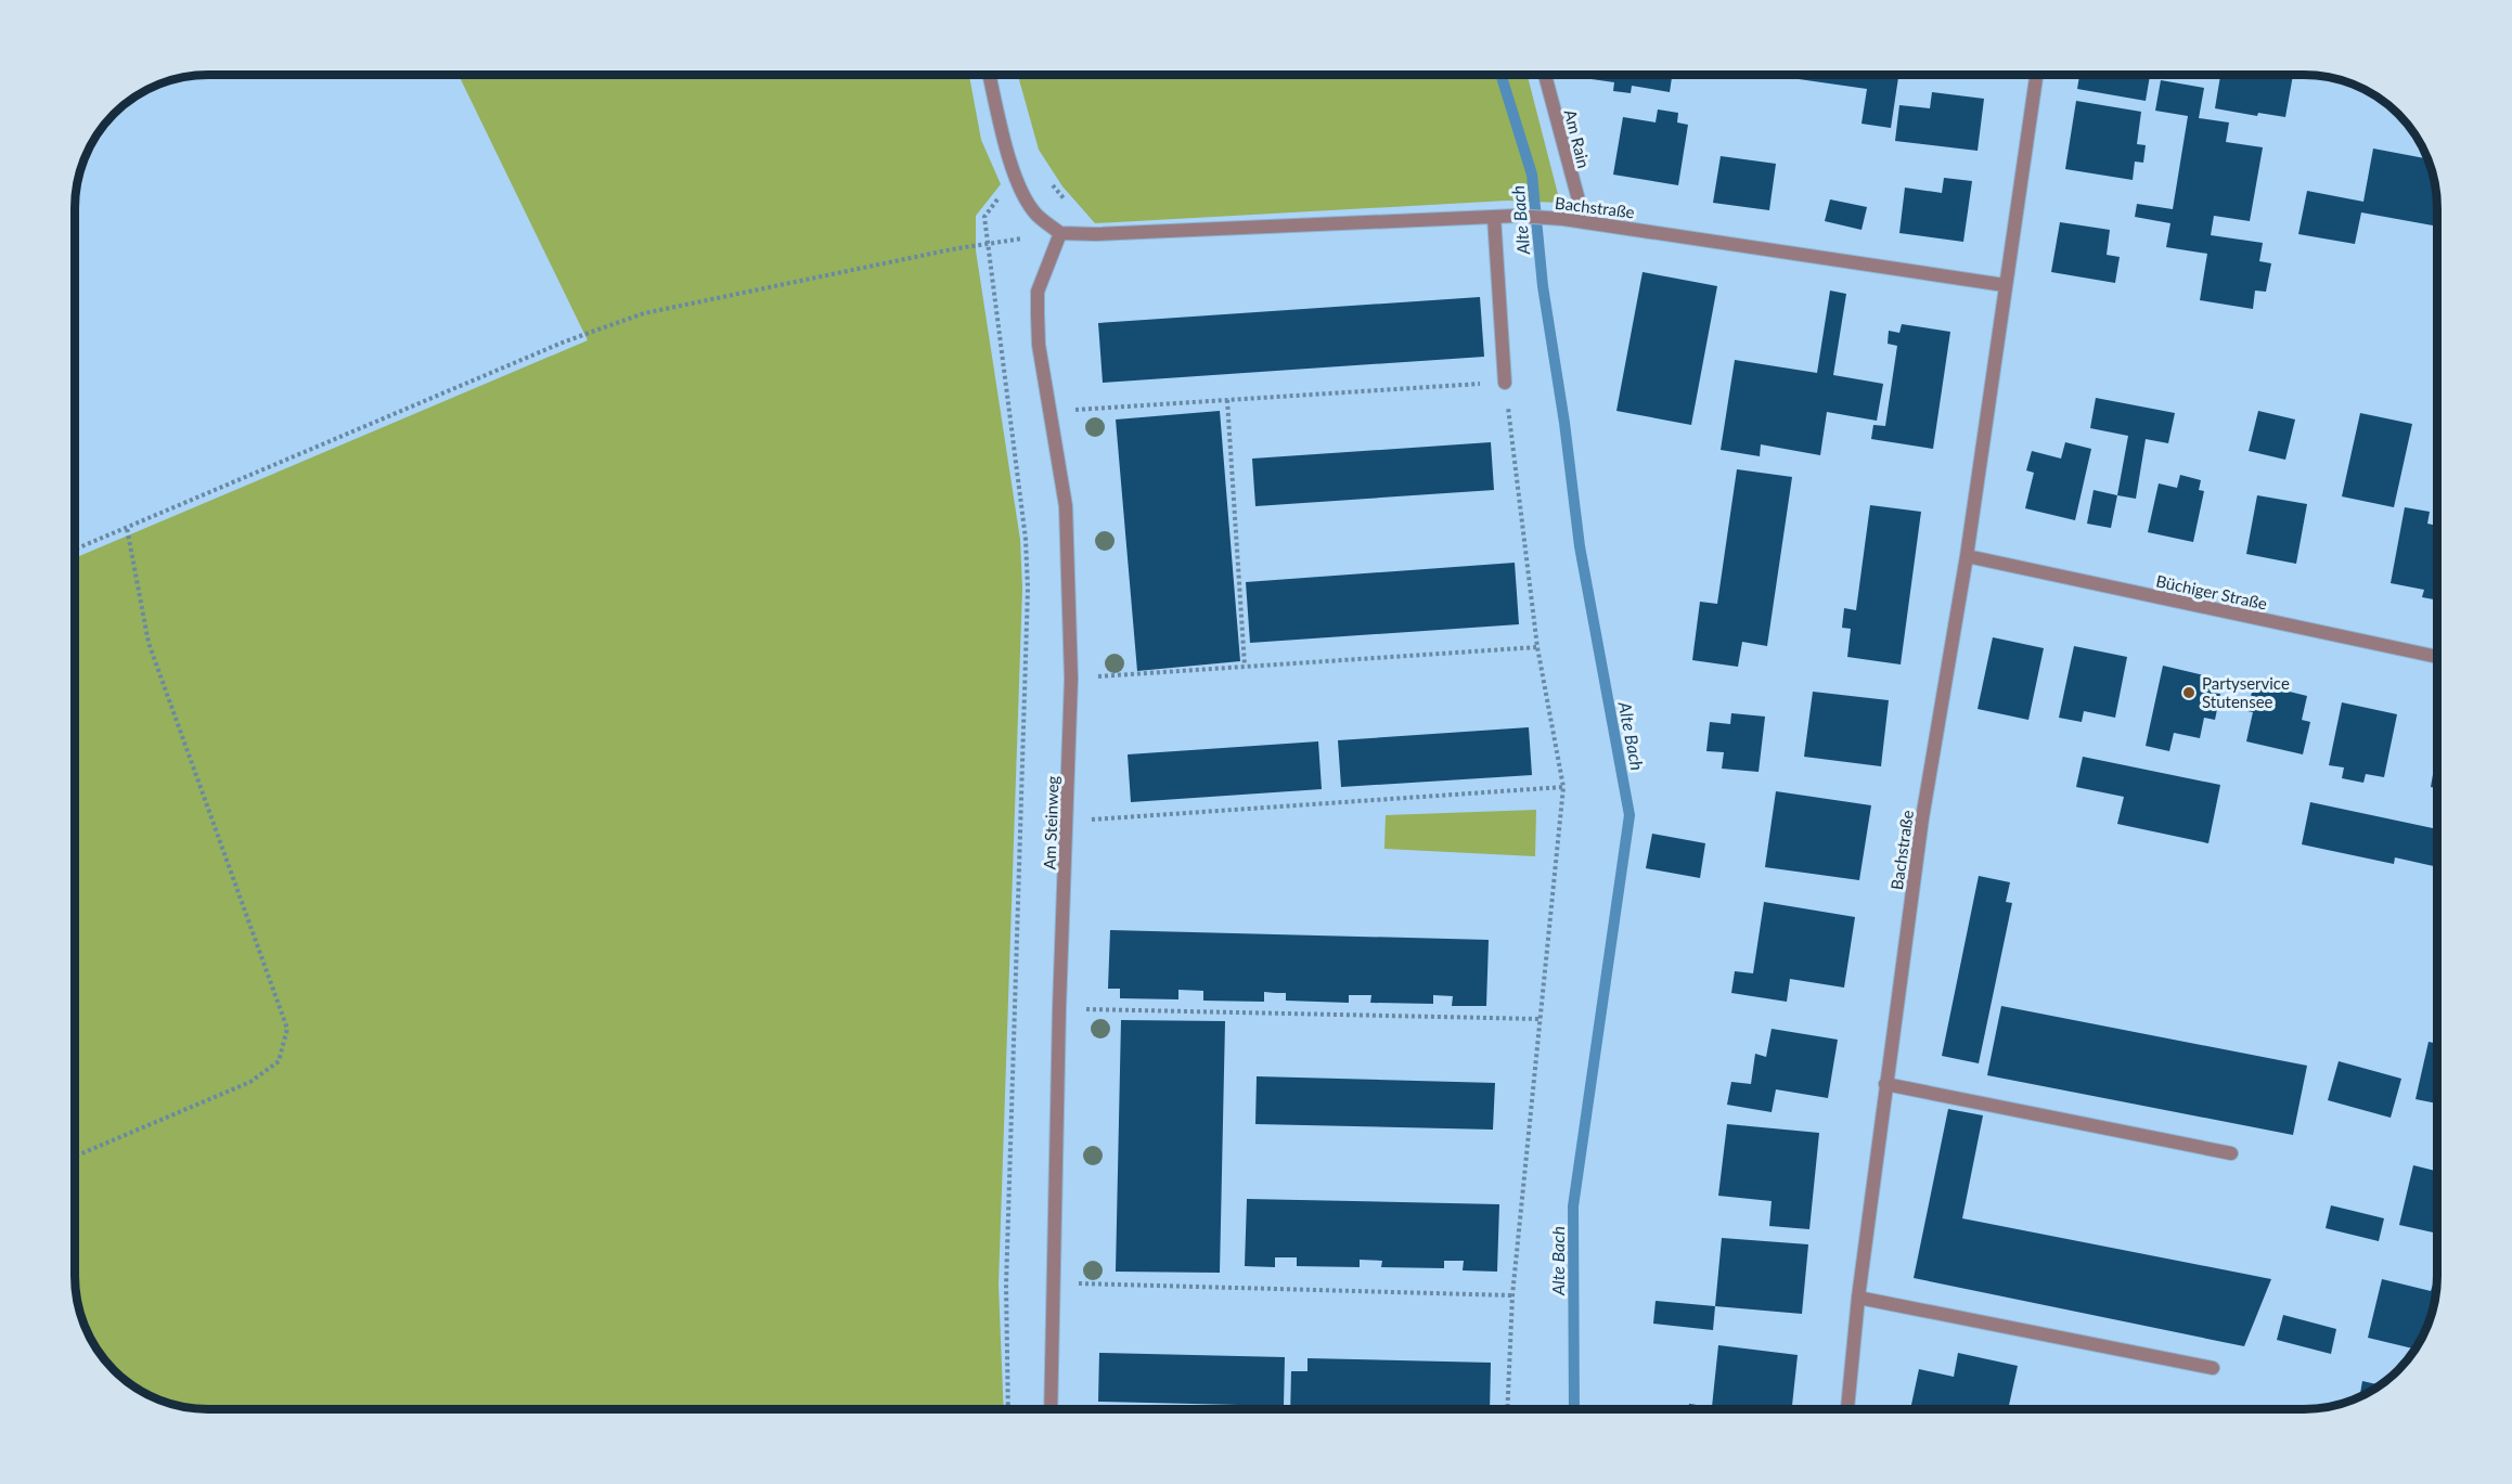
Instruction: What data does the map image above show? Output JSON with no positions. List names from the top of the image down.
{
  "streets": {
    "street": [
      "Am Rain",
      "Bachstraße",
      "Büchiger Straße",
      "Am Steinweg"
    ]
  },
  "crossings": [
    ["Am Rain", "Bachstraße"],
    ["Bachstraße", "Büchiger Straße"],
    ["Bachstraße", "Am Steinweg"]
  ],
  "water": ["Alte Bach"],
  "places": ["Partyservice Stutensee"]
}
